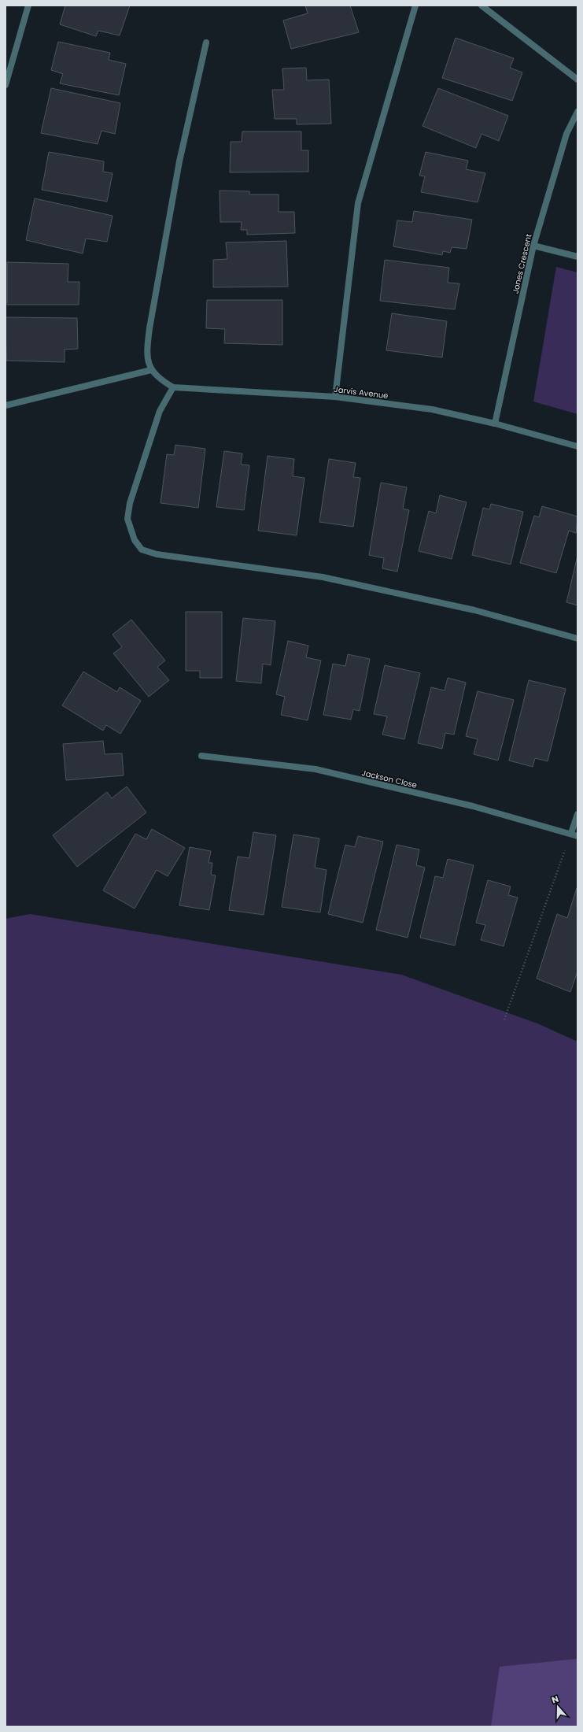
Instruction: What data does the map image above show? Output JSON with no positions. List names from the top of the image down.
{
  "streets": {
    "street": ["Jones Crescent", "Jarvis Avenue", "Jackson Close"]
  },
  "crossings": [
    ["Jones Crescent", "Jarvis Avenue"]
  ],
  "north": "top"
}
